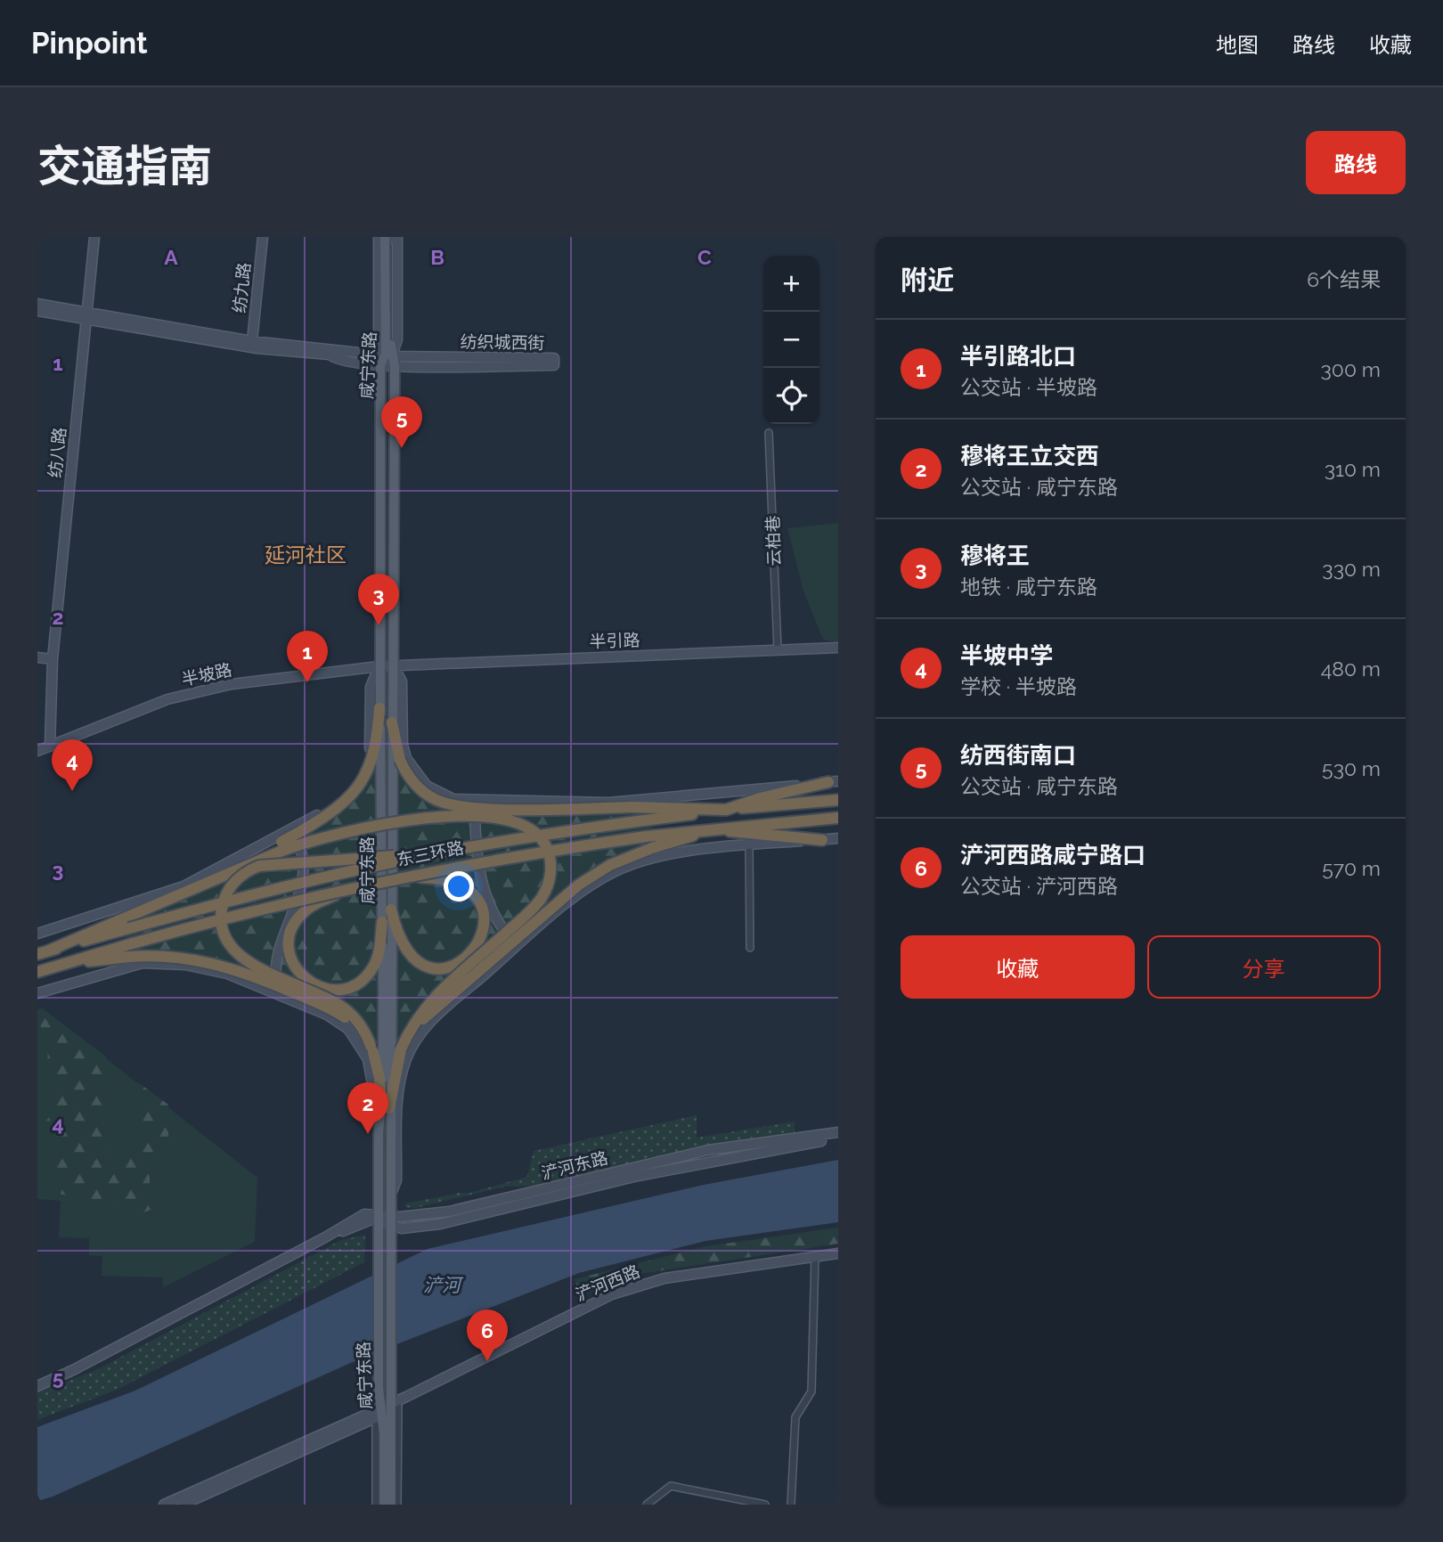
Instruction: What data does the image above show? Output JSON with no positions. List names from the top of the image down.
{
  "streets": {
    "highway": ["东三环路"],
    "main road": ["咸宁东路"],
    "street": [
      "纺九路",
      "纺织城西街",
      "纺八路",
      "云柏巷",
      "半引路",
      "半坡路",
      "浐河东路",
      "浐河西路"
    ]
  },
  "crossings": [
    ["纺九路", "纺织城西街"],
    ["纺织城西街", "咸宁东路"],
    ["纺织城西街", "纺八路"],
    ["咸宁东路", "半引路"],
    ["咸宁东路", "半坡路"],
    ["咸宁东路", "浐河东路"],
    ["咸宁东路", "浐河西路"],
    ["纺八路", "半坡路"],
    ["云柏巷", "半引路"],
    ["半引路", "半坡路"]
  ],
  "districts": ["延河社区"],
  "water": ["浐河"],
  "page": {
    "header": "Pinpoint",
    "nav": ["地图", "路线", "收藏"],
    "title": "交通指南",
    "buttons": [
      "路线",
      ["收藏", "分享"]
    ],
    "heading": ["附近", "6个结果"],
    "map_buttons": ["+", "−"],
    "list": [
      {
        "mark": "1",
        "name": "半引路北口",
        "note": "公交站 · 半坡路",
        "value": "300 m"
      },
      {
        "mark": "2",
        "name": "穆将王立交西",
        "note": "公交站 · 咸宁东路",
        "value": "310 m"
      },
      {
        "mark": "3",
        "name": "穆将王",
        "note": "地铁 · 咸宁东路",
        "value": "330 m"
      },
      {
        "mark": "4",
        "name": "半坡中学",
        "note": "学校 · 半坡路",
        "value": "480 m"
      },
      {
        "mark": "5",
        "name": "纺西街南口",
        "note": "公交站 · 咸宁东路",
        "value": "530 m"
      },
      {
        "mark": "6",
        "name": "浐河西路咸宁路口",
        "note": "公交站 · 浐河西路",
        "value": "570 m"
      }
    ],
    "pins": [
      "5",
      "3",
      "1",
      "4",
      "2",
      "6"
    ]
  },
  "grid": {
    "columns": ["A", "B", "C"],
    "rows": [
      "1",
      "2",
      "3",
      "4",
      "5"
    ]
  }
}
